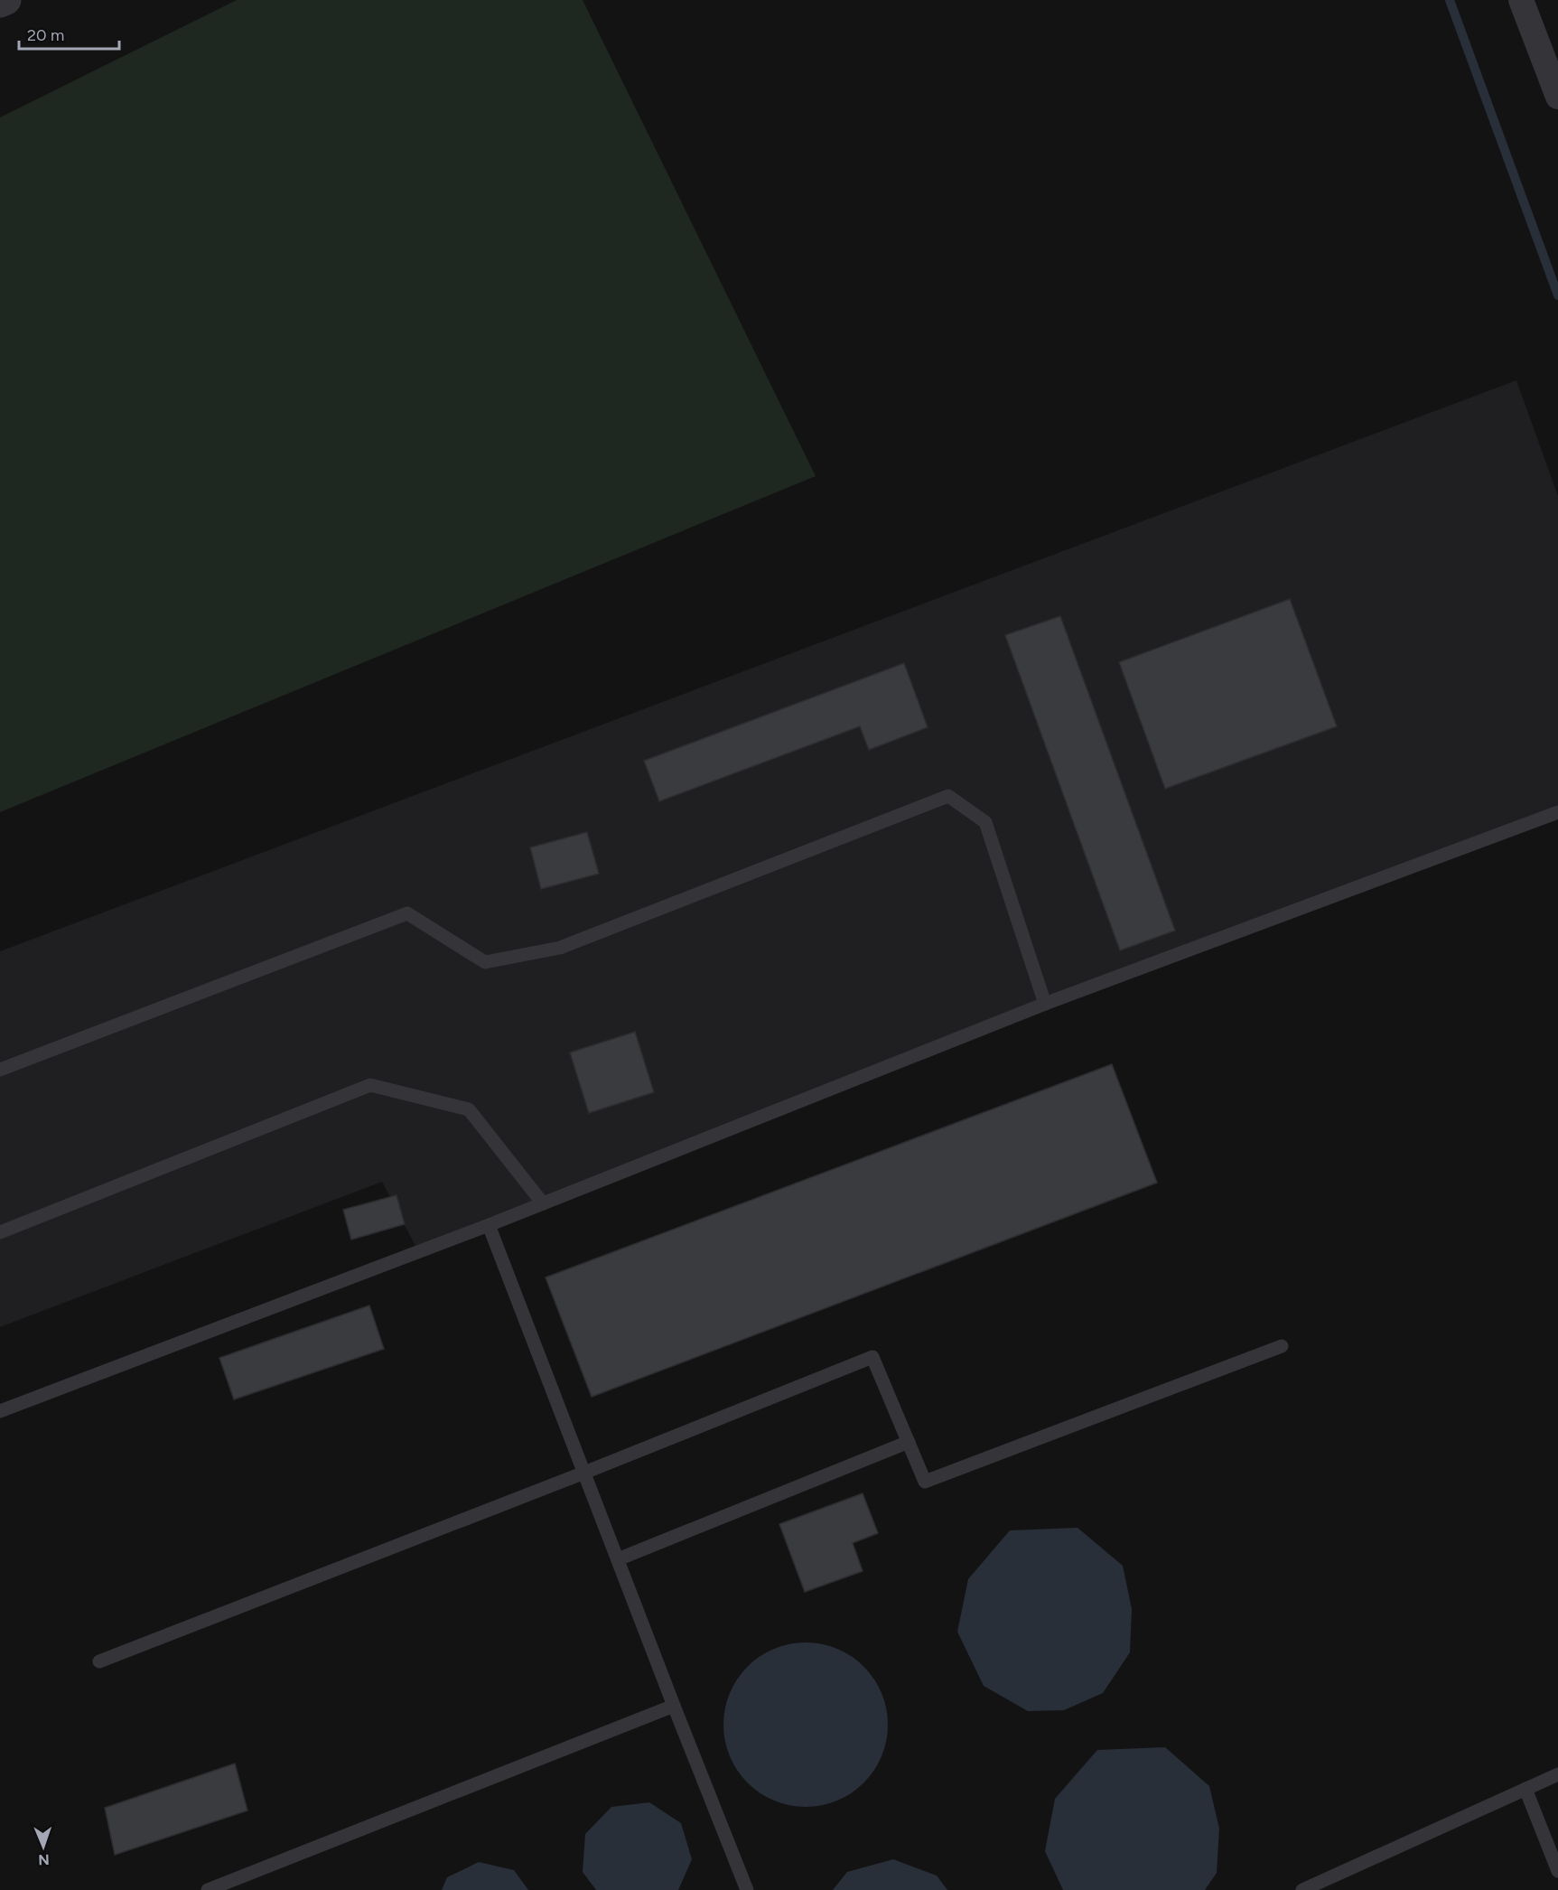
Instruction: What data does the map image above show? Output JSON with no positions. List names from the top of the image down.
{
  "scale_bar": "20 m",
  "north": "bottom"
}
